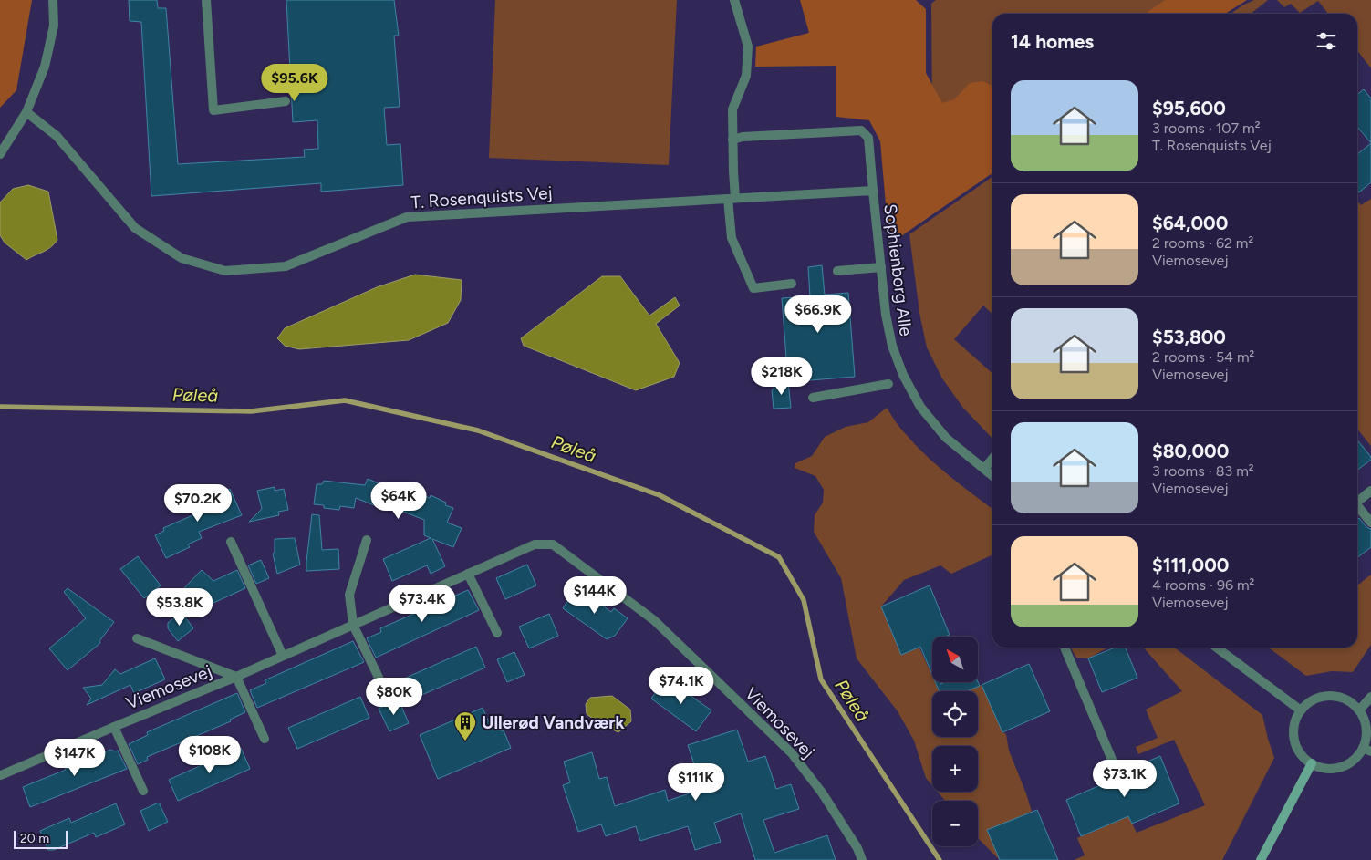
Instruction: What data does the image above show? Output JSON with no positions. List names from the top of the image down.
{
  "streets": {
    "street": ["T. Rosenquists Vej", "Sophienborg Alle", "Viemosevej"]
  },
  "crossings": [
    ["T. Rosenquists Vej", "Sophienborg Alle"]
  ],
  "water": ["Pøleå"],
  "places": {
    "building": ["Ullerød Vandværk"]
  },
  "scale_bar": "20 m",
  "north": "top left",
  "page": {
    "heading": "14 homes",
    "price": [
      "$95.6K",
      "$66.9K",
      "$218K",
      "$64K",
      "$70.2K",
      "$144K",
      "$73.4K",
      "$53.8K",
      "$74.1K",
      "$80K",
      "$108K",
      "$147K",
      "$73.1K",
      "$111K"
    ],
    "list": [
      {
        "name": "$95,600",
        "note": "3 rooms · 107 m² · T. Rosenquists Vej"
      },
      {
        "name": "$64,000",
        "note": "2 rooms · 62 m² · Viemosevej"
      },
      {
        "name": "$53,800",
        "note": "2 rooms · 54 m² · Viemosevej"
      },
      {
        "name": "$80,000",
        "note": "3 rooms · 83 m² · Viemosevej"
      },
      {
        "name": "$111,000",
        "note": "4 rooms · 96 m² · Viemosevej"
      }
    ],
    "map_buttons": ["+", "−"],
    "scale": "20 m"
  }
}
